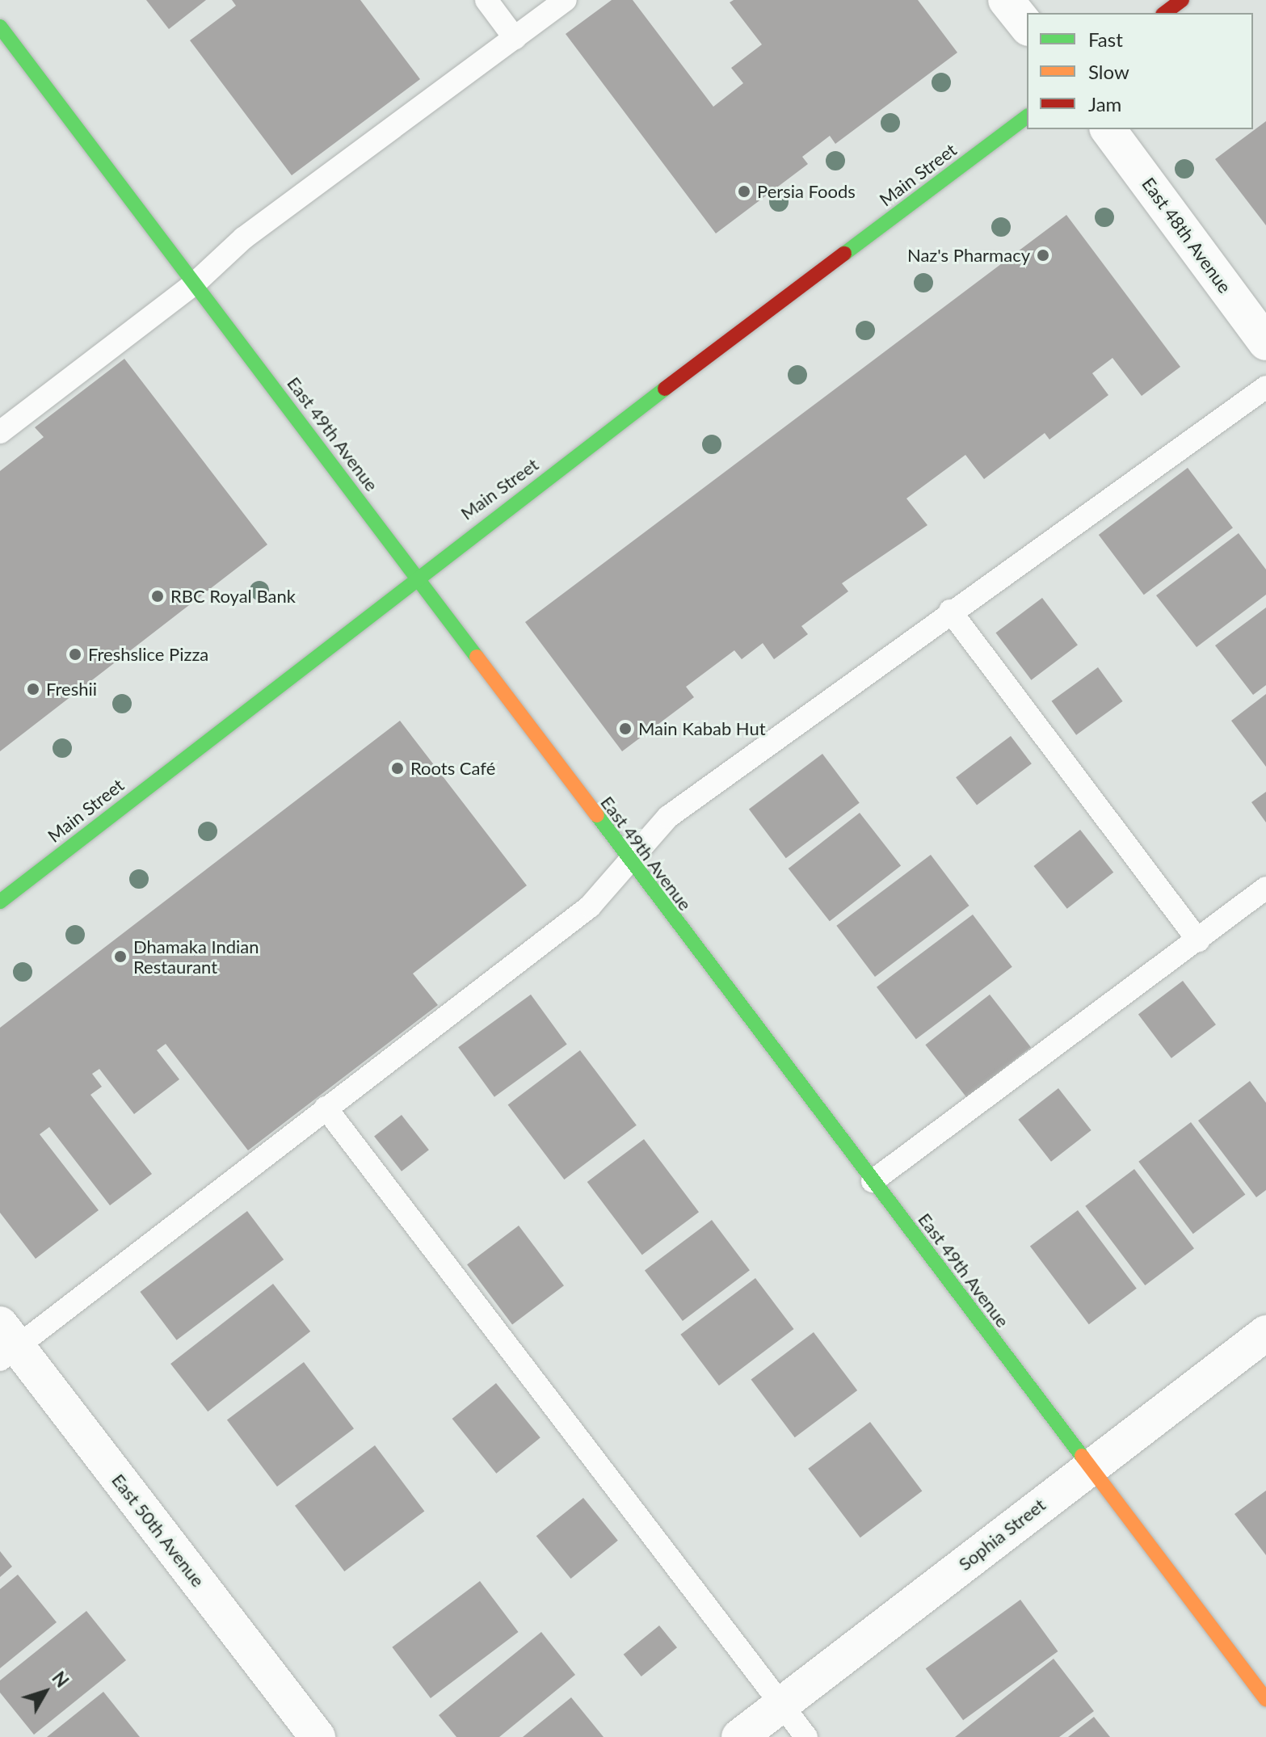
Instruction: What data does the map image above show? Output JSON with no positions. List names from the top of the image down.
{
  "streets": {
    "street": [
      "Main Street",
      "East 48th Avenue",
      "East 49th Avenue",
      "East 50th Avenue",
      "Sophia Street"
    ]
  },
  "crossings": [
    ["Main Street", "East 49th Avenue"],
    ["East 49th Avenue", "Sophia Street"]
  ],
  "places": [
    "Persia Foods",
    "Naz's Pharmacy",
    "RBC Royal Bank",
    "Freshslice Pizza",
    "Freshii",
    "Main Kabab Hut",
    "Roots Café",
    "Dhamaka Indian Restaurant"
  ],
  "legend": ["Fast", "Slow", "Jam"],
  "north": "top right"
}
